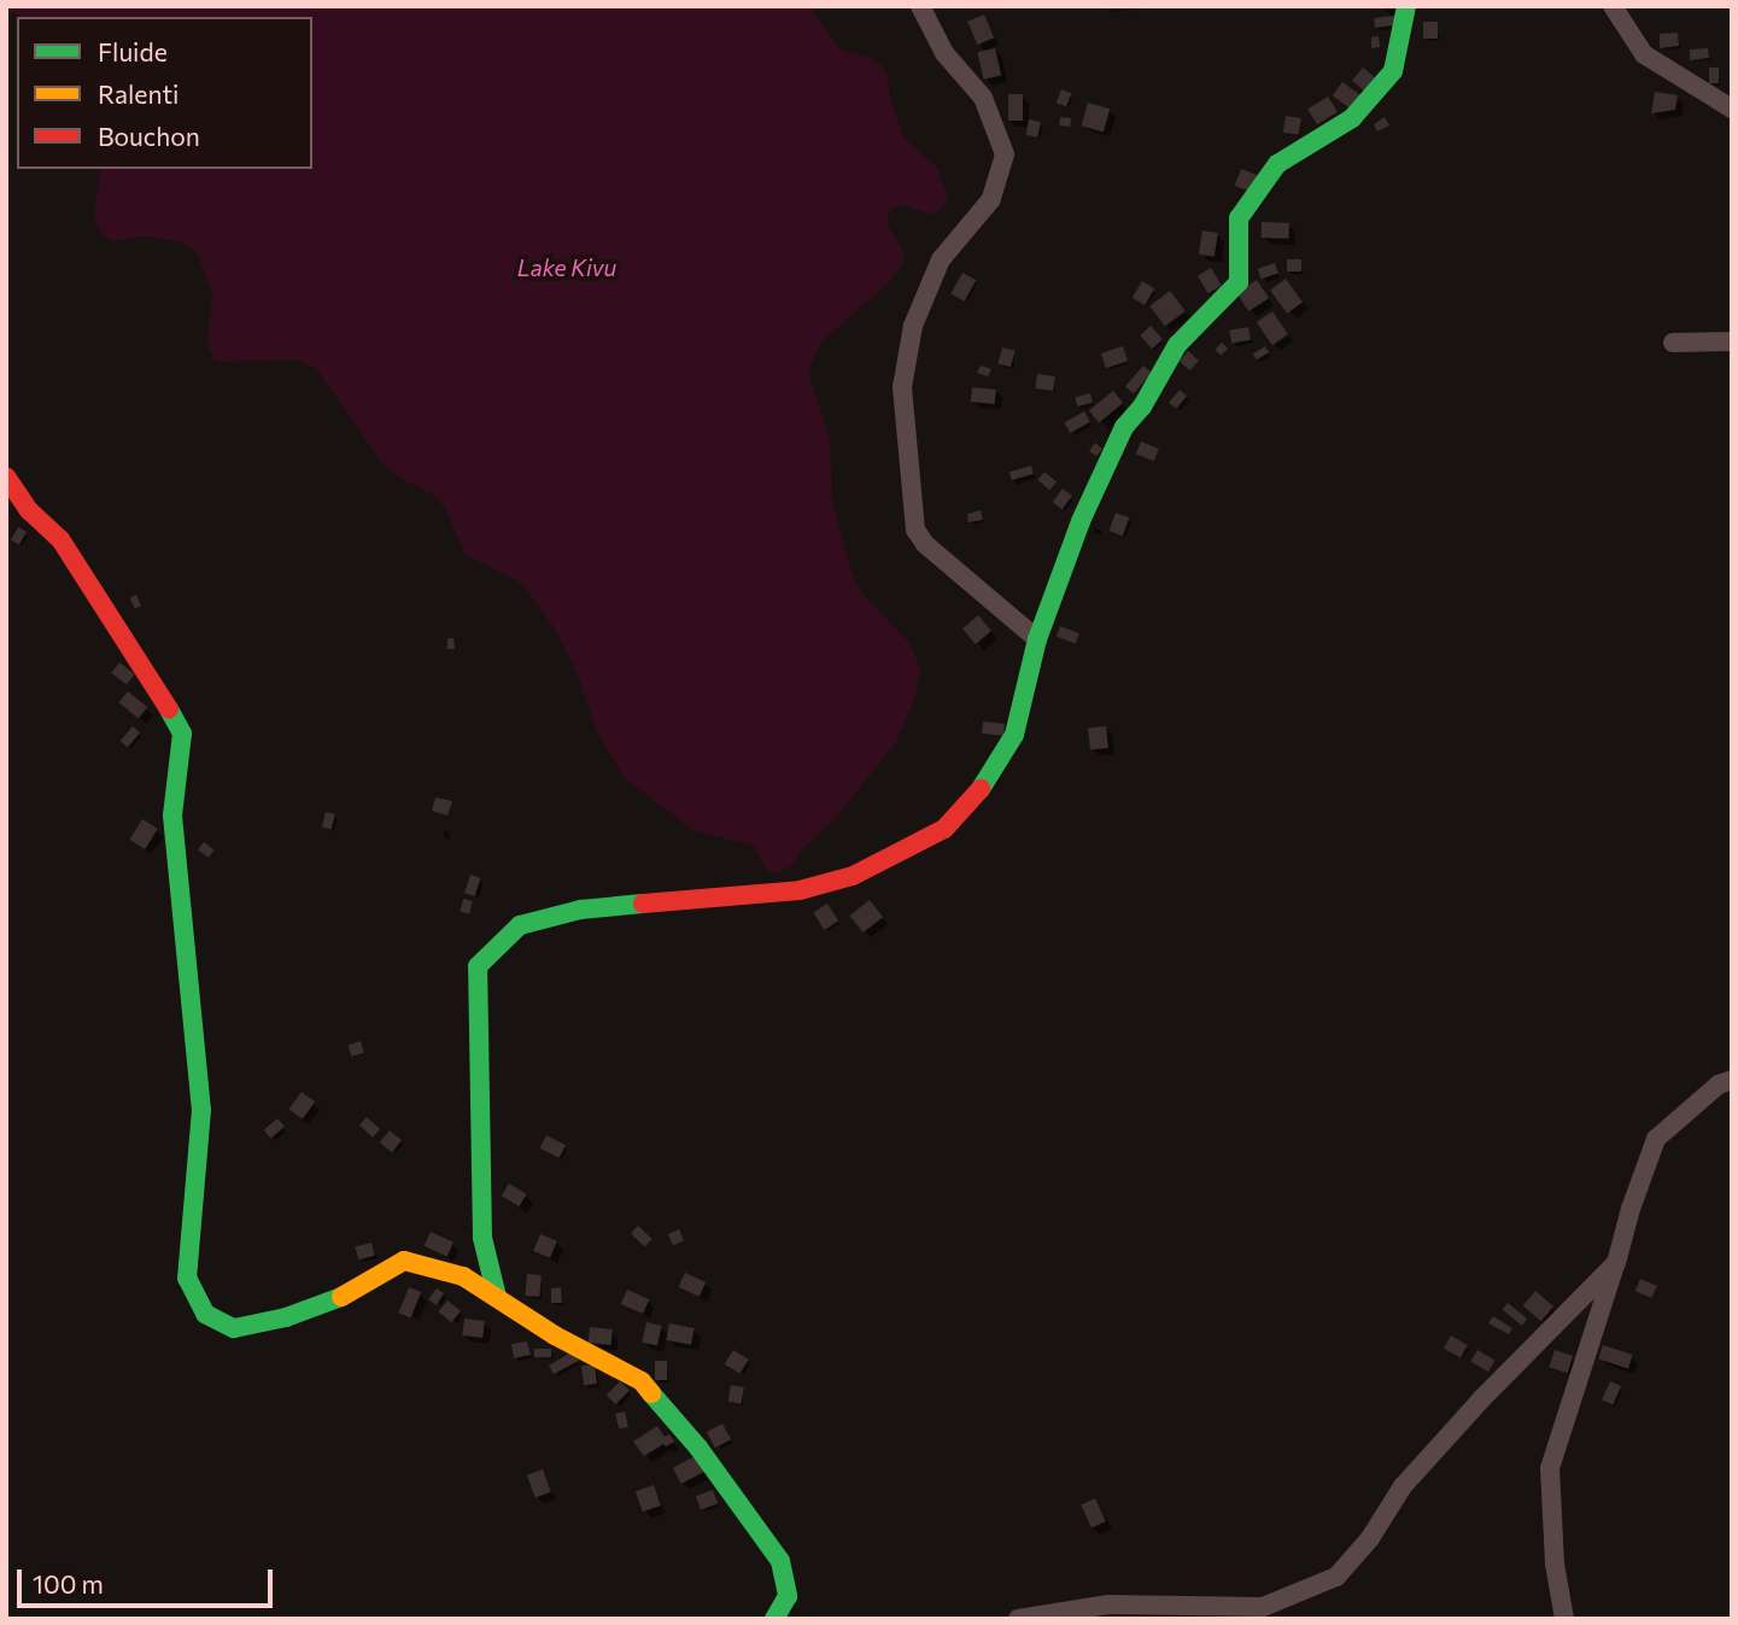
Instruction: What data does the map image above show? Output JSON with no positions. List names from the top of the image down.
{
  "water": ["Lake Kivu"],
  "legend": ["Fluide", "Ralenti", "Bouchon"],
  "scale_bar": "100 m"
}
